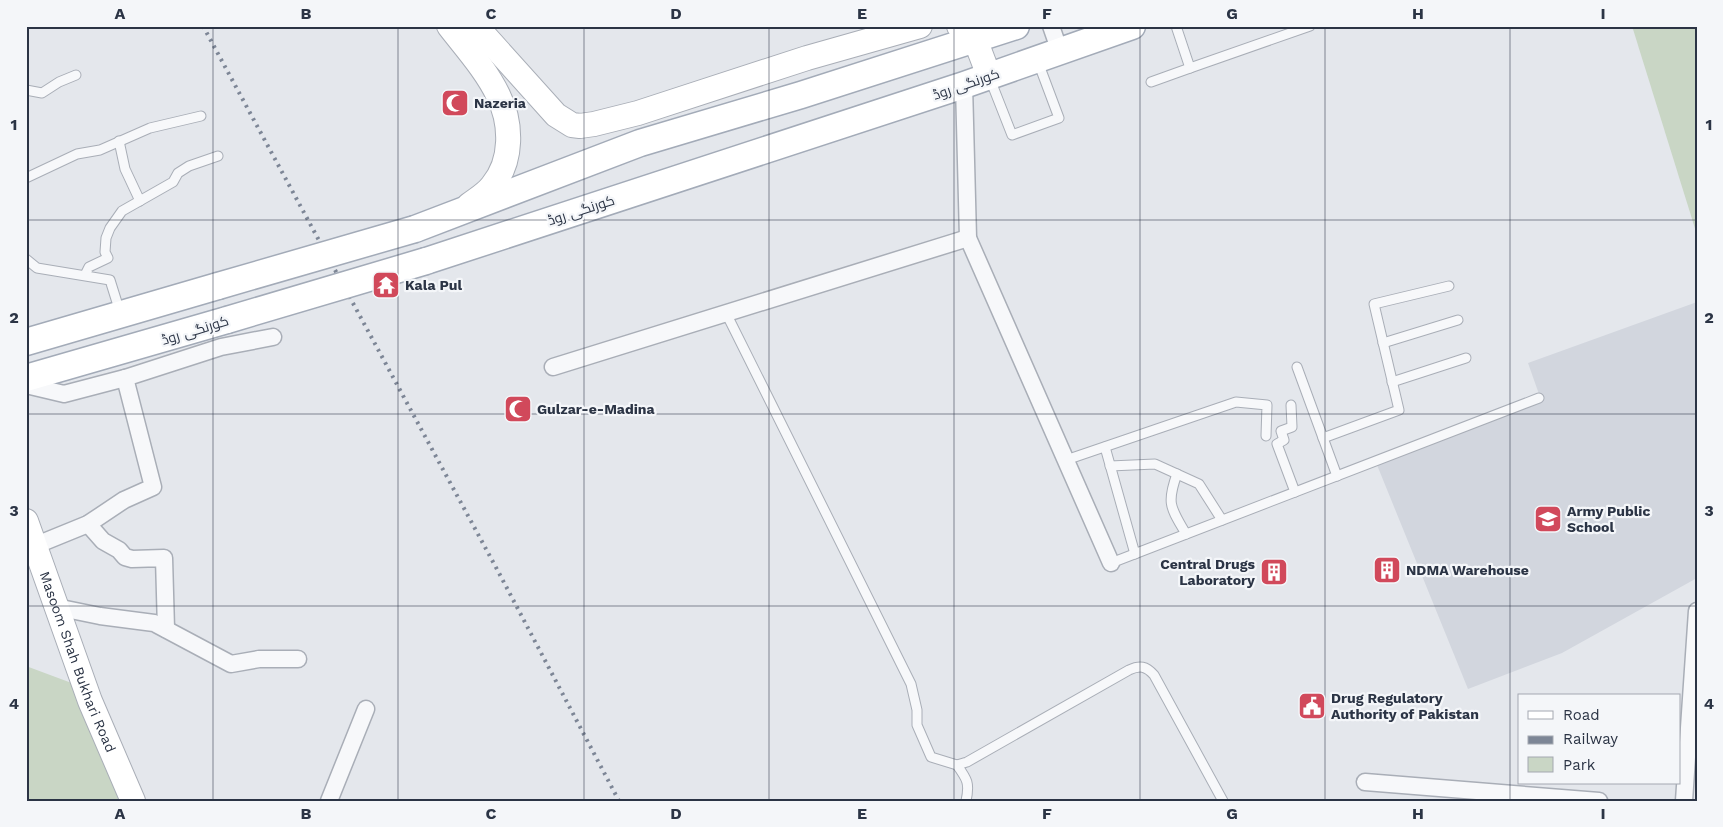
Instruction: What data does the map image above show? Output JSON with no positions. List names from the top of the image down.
{
  "streets": {
    "main road": ["کورنگی روڈ"],
    "street": ["Masoom Shah Bukhari Road"]
  },
  "places": {
    "mosque": ["Nazeria", "Gulzar-e-Madina"],
    "temple": ["Kala Pul"],
    "school or university": ["Army Public School"],
    "building": ["NDMA Warehouse", "Central Drugs Laboratory"],
    "public building": ["Drug Regulatory Authority of Pakistan"]
  },
  "legend": ["Road", "Railway", "Park"],
  "grid": {
    "columns": [
      "A",
      "B",
      "C",
      "D",
      "E",
      "F",
      "G",
      "H",
      "I"
    ],
    "rows": [
      "1",
      "2",
      "3",
      "4"
    ]
  }
}
